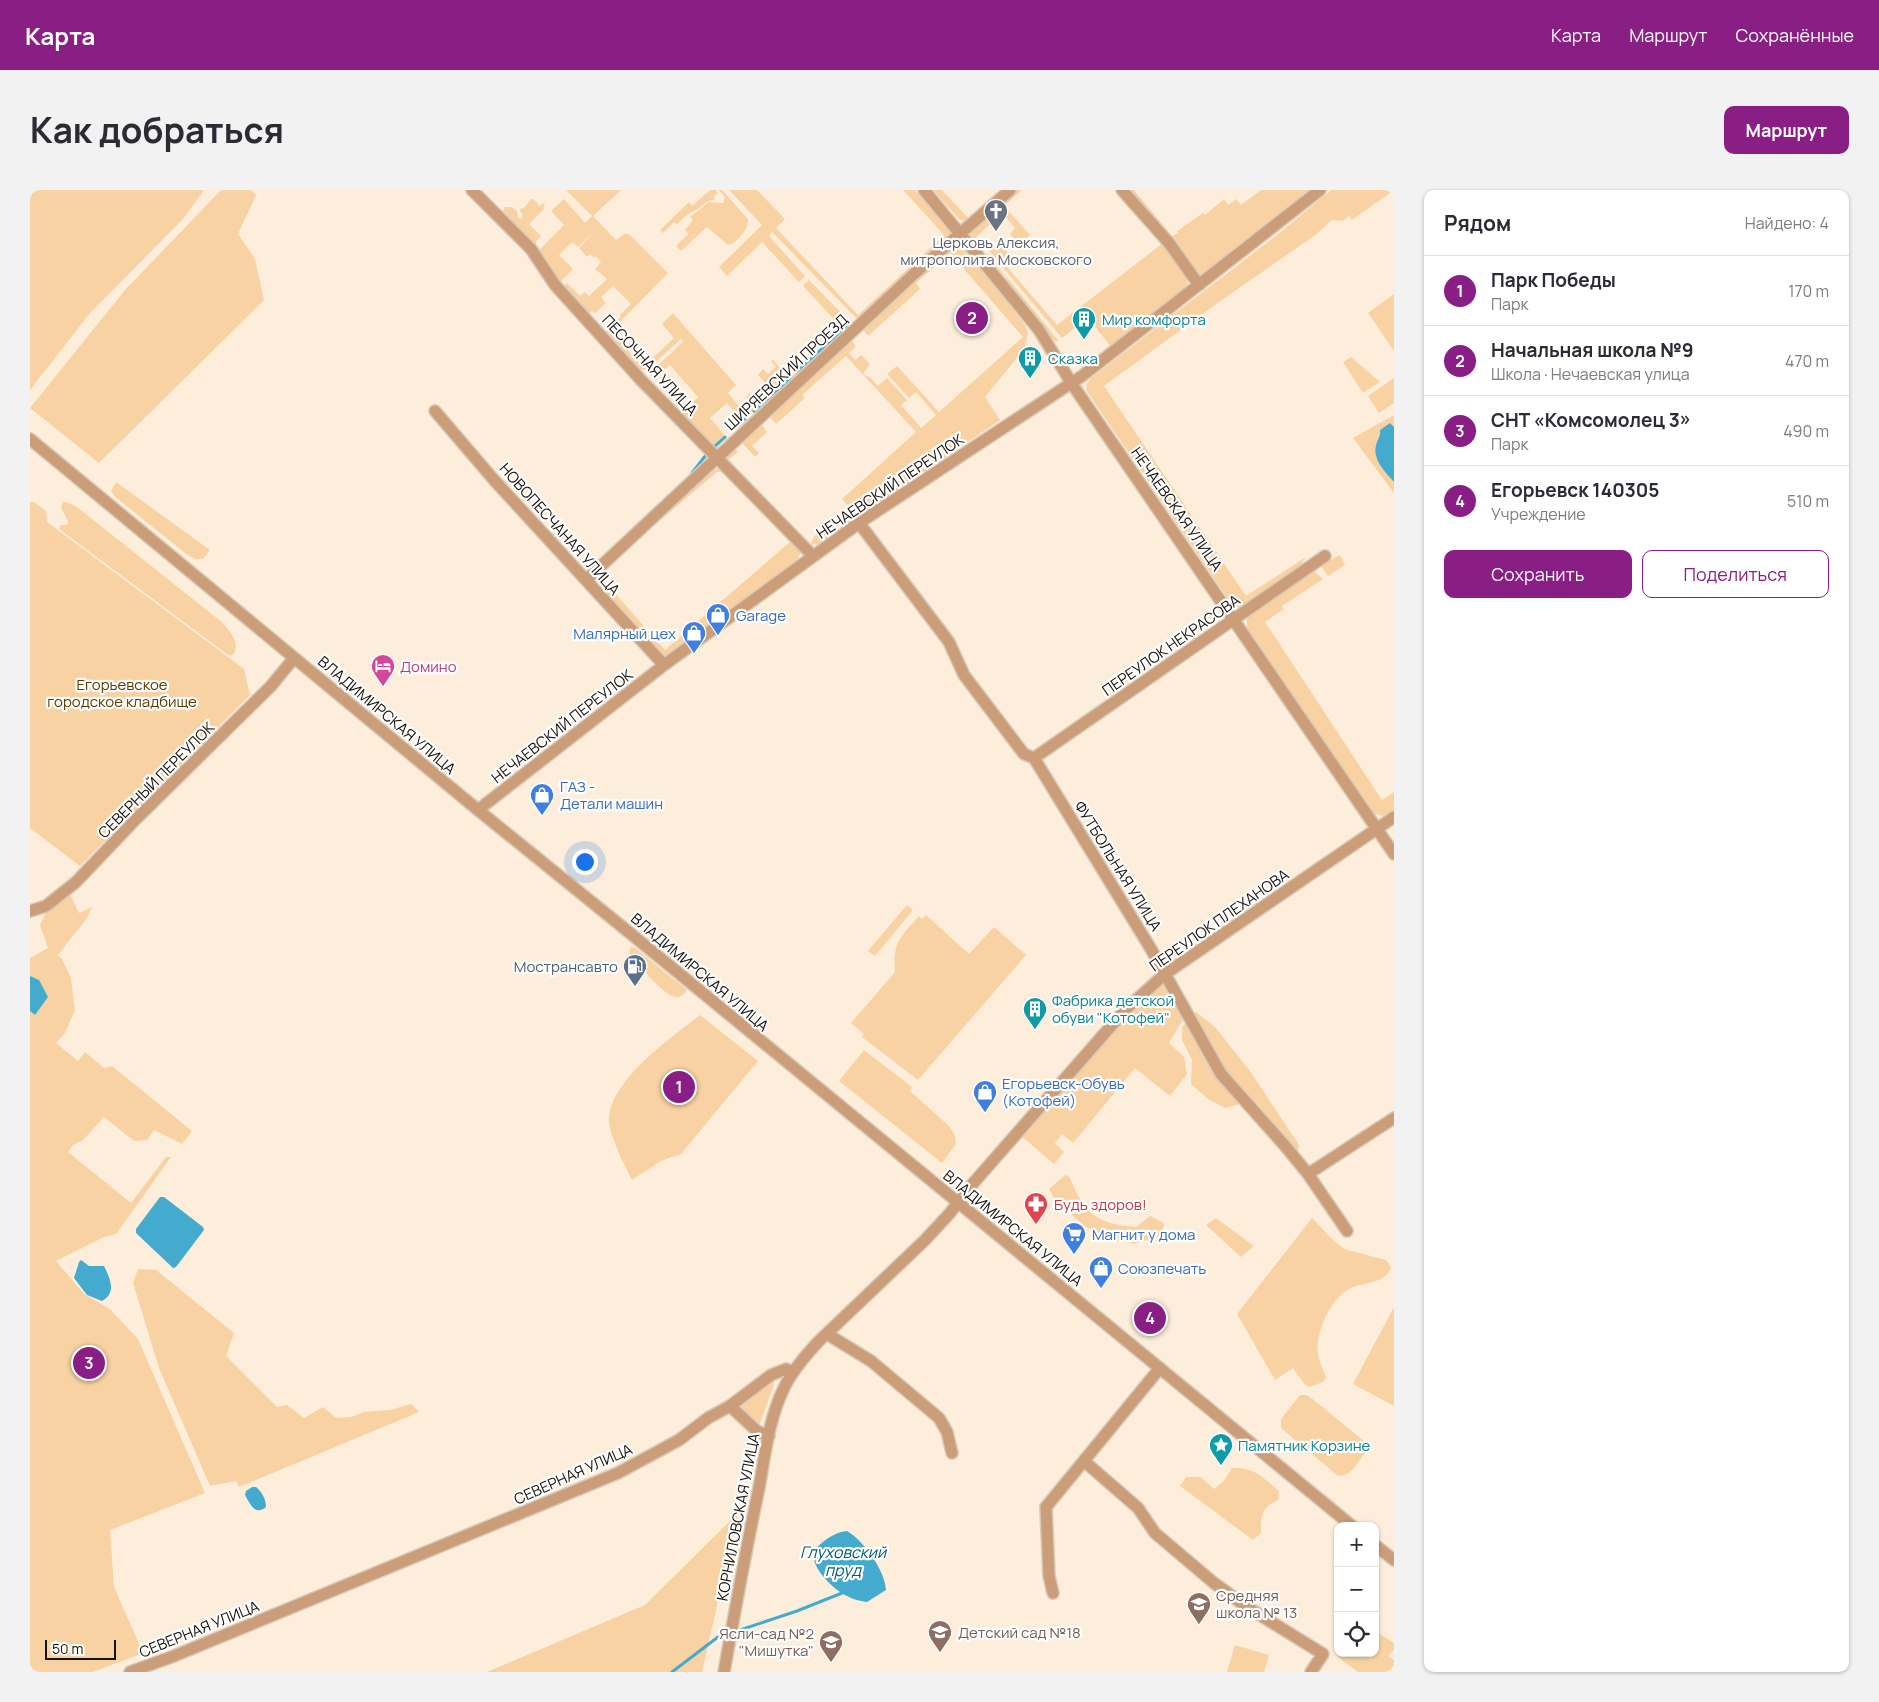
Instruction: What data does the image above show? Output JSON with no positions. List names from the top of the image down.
{
  "streets": {
    "street": [
      "ПЕСОЧНАЯ УЛИЦА",
      "ШИРЯЕВСКИЙ ПРОЕЗД",
      "НЕЧАЕВСКИЙ ПЕРЕУЛОК",
      "НЕЧАЕВСКАЯ УЛИЦА",
      "НОВОПЕСЧАНАЯ УЛИЦА",
      "ПЕРЕУЛОК НЕКРАСОВА",
      "ВЛАДИМИРСКАЯ УЛИЦА",
      "СЕВЕРНЫЙ ПЕРЕУЛОК",
      "ФУТБОЛЬНАЯ УЛИЦА",
      "ПЕРЕУЛОК ПЛЕХАНОВА",
      "СЕВЕРНАЯ УЛИЦА",
      "КОРНИЛОВСКАЯ УЛИЦА"
    ]
  },
  "crossings": [
    ["ПЕСОЧНАЯ УЛИЦА", "ШИРЯЕВСКИЙ ПРОЕЗД"],
    ["ПЕСОЧНАЯ УЛИЦА", "НЕЧАЕВСКИЙ ПЕРЕУЛОК"],
    ["ШИРЯЕВСКИЙ ПРОЕЗД", "НЕЧАЕВСКАЯ УЛИЦА"],
    ["ШИРЯЕВСКИЙ ПРОЕЗД", "НОВОПЕСЧАНАЯ УЛИЦА"],
    ["НЕЧАЕВСКИЙ ПЕРЕУЛОК", "НЕЧАЕВСКАЯ УЛИЦА"],
    ["НЕЧАЕВСКИЙ ПЕРЕУЛОК", "НОВОПЕСЧАНАЯ УЛИЦА"],
    ["НЕЧАЕВСКИЙ ПЕРЕУЛОК", "ВЛАДИМИРСКАЯ УЛИЦА"],
    ["НЕЧАЕВСКИЙ ПЕРЕУЛОК", "ФУТБОЛЬНАЯ УЛИЦА"],
    ["НЕЧАЕВСКАЯ УЛИЦА", "ПЕРЕУЛОК НЕКРАСОВА"],
    ["НЕЧАЕВСКАЯ УЛИЦА", "ПЕРЕУЛОК ПЛЕХАНОВА"],
    ["ПЕРЕУЛОК НЕКРАСОВА", "ФУТБОЛЬНАЯ УЛИЦА"],
    ["ВЛАДИМИРСКАЯ УЛИЦА", "СЕВЕРНЫЙ ПЕРЕУЛОК"],
    ["ВЛАДИМИРСКАЯ УЛИЦА", "ПЕРЕУЛОК ПЛЕХАНОВА"],
    ["ФУТБОЛЬНАЯ УЛИЦА", "ПЕРЕУЛОК ПЛЕХАНОВА"],
    ["СЕВЕРНАЯ УЛИЦА", "КОРНИЛОВСКАЯ УЛИЦА"]
  ],
  "water": ["Глуховский пруд"],
  "parks": ["Егорьевское городское кладбище"],
  "places": {
    "church": ["Церковь Алексия, митрополита Московского"],
    "building": ["Мир комфорта", "Сказка", "Фабрика детской обуви \"Котофей\""],
    "shop": [
      "Garage",
      "Малярный цех",
      "ГАЗ - Детали машин",
      "Егорьевск-Обувь (Котофей)",
      "Союзпечать"
    ],
    "hotel": ["Домино"],
    "fuel station": ["Мострансавто"],
    "pharmacy": ["Будь здоров!"],
    "supermarket": ["Магнит у дома"],
    "place": ["Памятник Корзине"],
    "school or university": ["Средняя школа № 13", "Детский сад №18", "Ясли-сад №2 \"Мишутка\""]
  },
  "scale_bar": "50 m",
  "page": {
    "header": "Карта",
    "nav": ["Карта", "Маршрут", "Сохранённые"],
    "title": "Как добраться",
    "buttons": [
      "Маршрут",
      ["Сохранить", "Поделиться"]
    ],
    "heading": ["Рядом", "Найдено: 4"],
    "list": [
      {
        "mark": "1",
        "name": "Парк Победы",
        "note": "Парк",
        "value": "170 m"
      },
      {
        "mark": "2",
        "name": "Начальная школа №9",
        "note": "Школа · Нечаевская улица",
        "value": "470 m"
      },
      {
        "mark": "3",
        "name": "СНТ «Комсомолец 3»",
        "note": "Парк",
        "value": "490 m"
      },
      {
        "mark": "4",
        "name": "Егорьевск 140305",
        "note": "Учреждение",
        "value": "510 m"
      }
    ],
    "pins": [
      "2",
      "1",
      "4",
      "3"
    ],
    "map_buttons": ["+", "−"],
    "scale": "50 m"
  }
}
